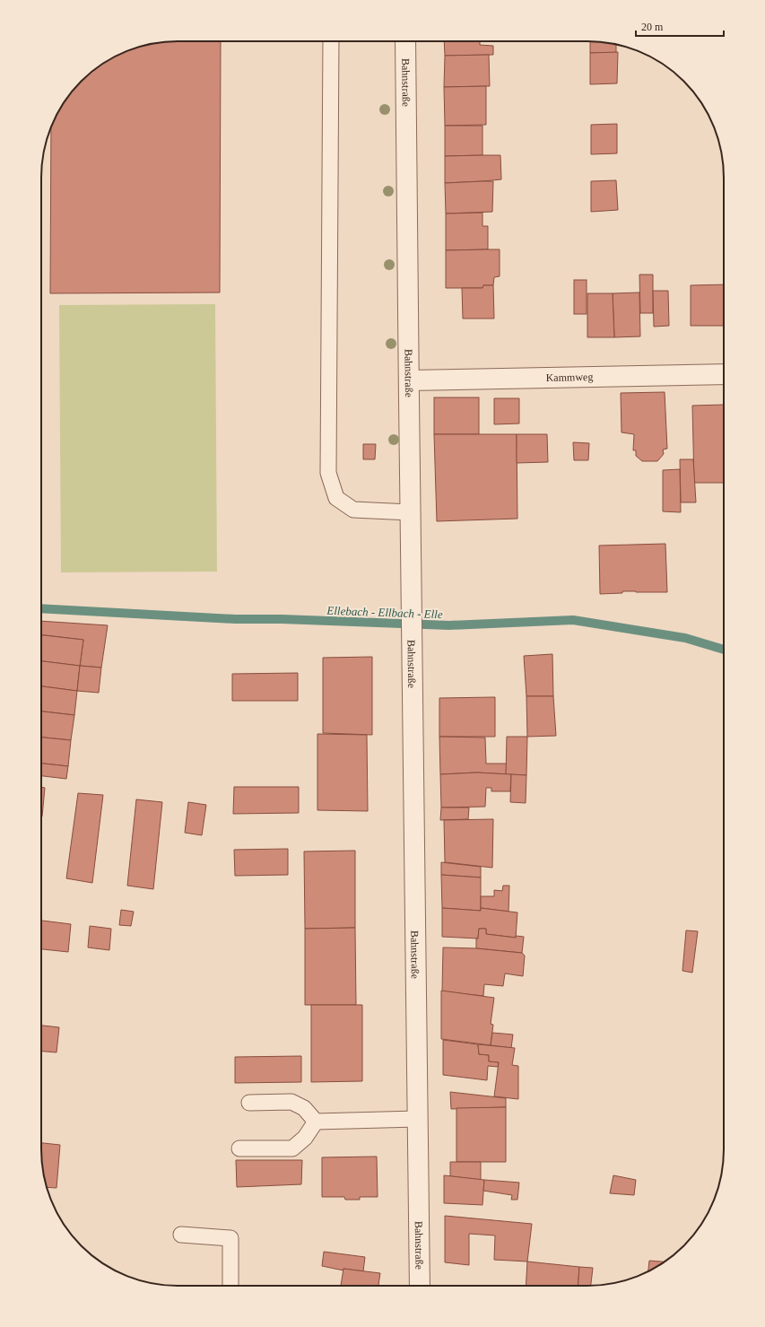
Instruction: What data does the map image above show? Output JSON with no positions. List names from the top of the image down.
{
  "streets": {
    "street": ["Bahnstraße", "Kammweg"]
  },
  "crossings": [
    ["Bahnstraße", "Kammweg"]
  ],
  "water": ["Ellebach - Ellbach - Elle"],
  "scale_bar": "20 m"
}
